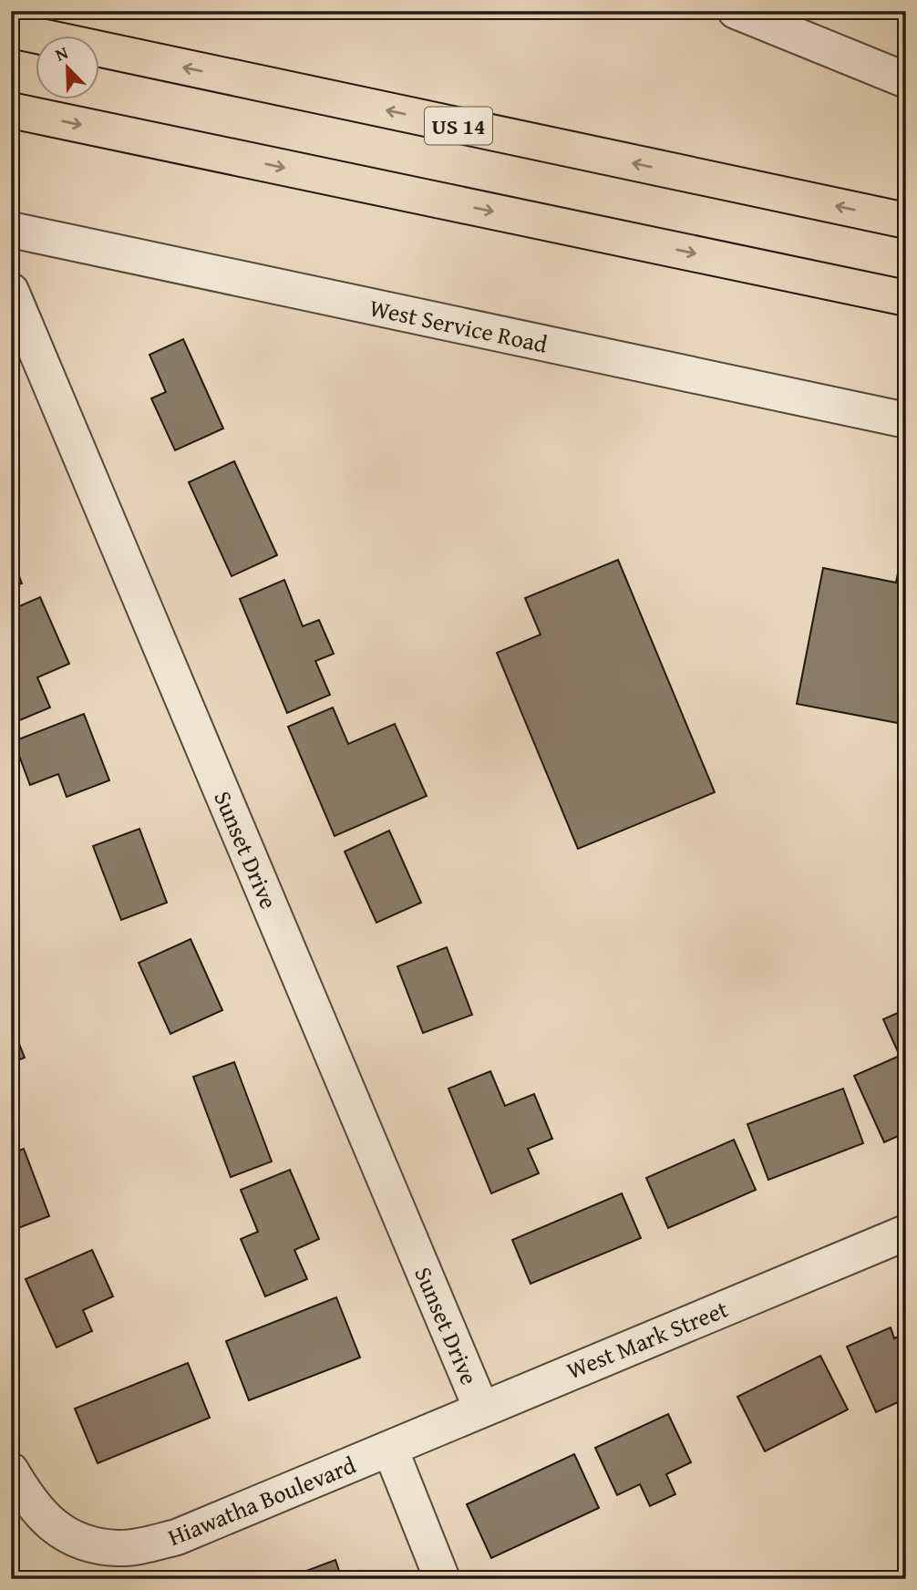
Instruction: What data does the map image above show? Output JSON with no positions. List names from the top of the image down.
{
  "streets": {
    "highway": ["US 14"],
    "street": [
      "West Service Road",
      "Sunset Drive",
      "West Mark Street",
      "Hiawatha Boulevard"
    ]
  },
  "crossings": [
    ["Sunset Drive", "West Mark Street"],
    ["West Mark Street", "Hiawatha Boulevard"]
  ],
  "north": "top left"
}
